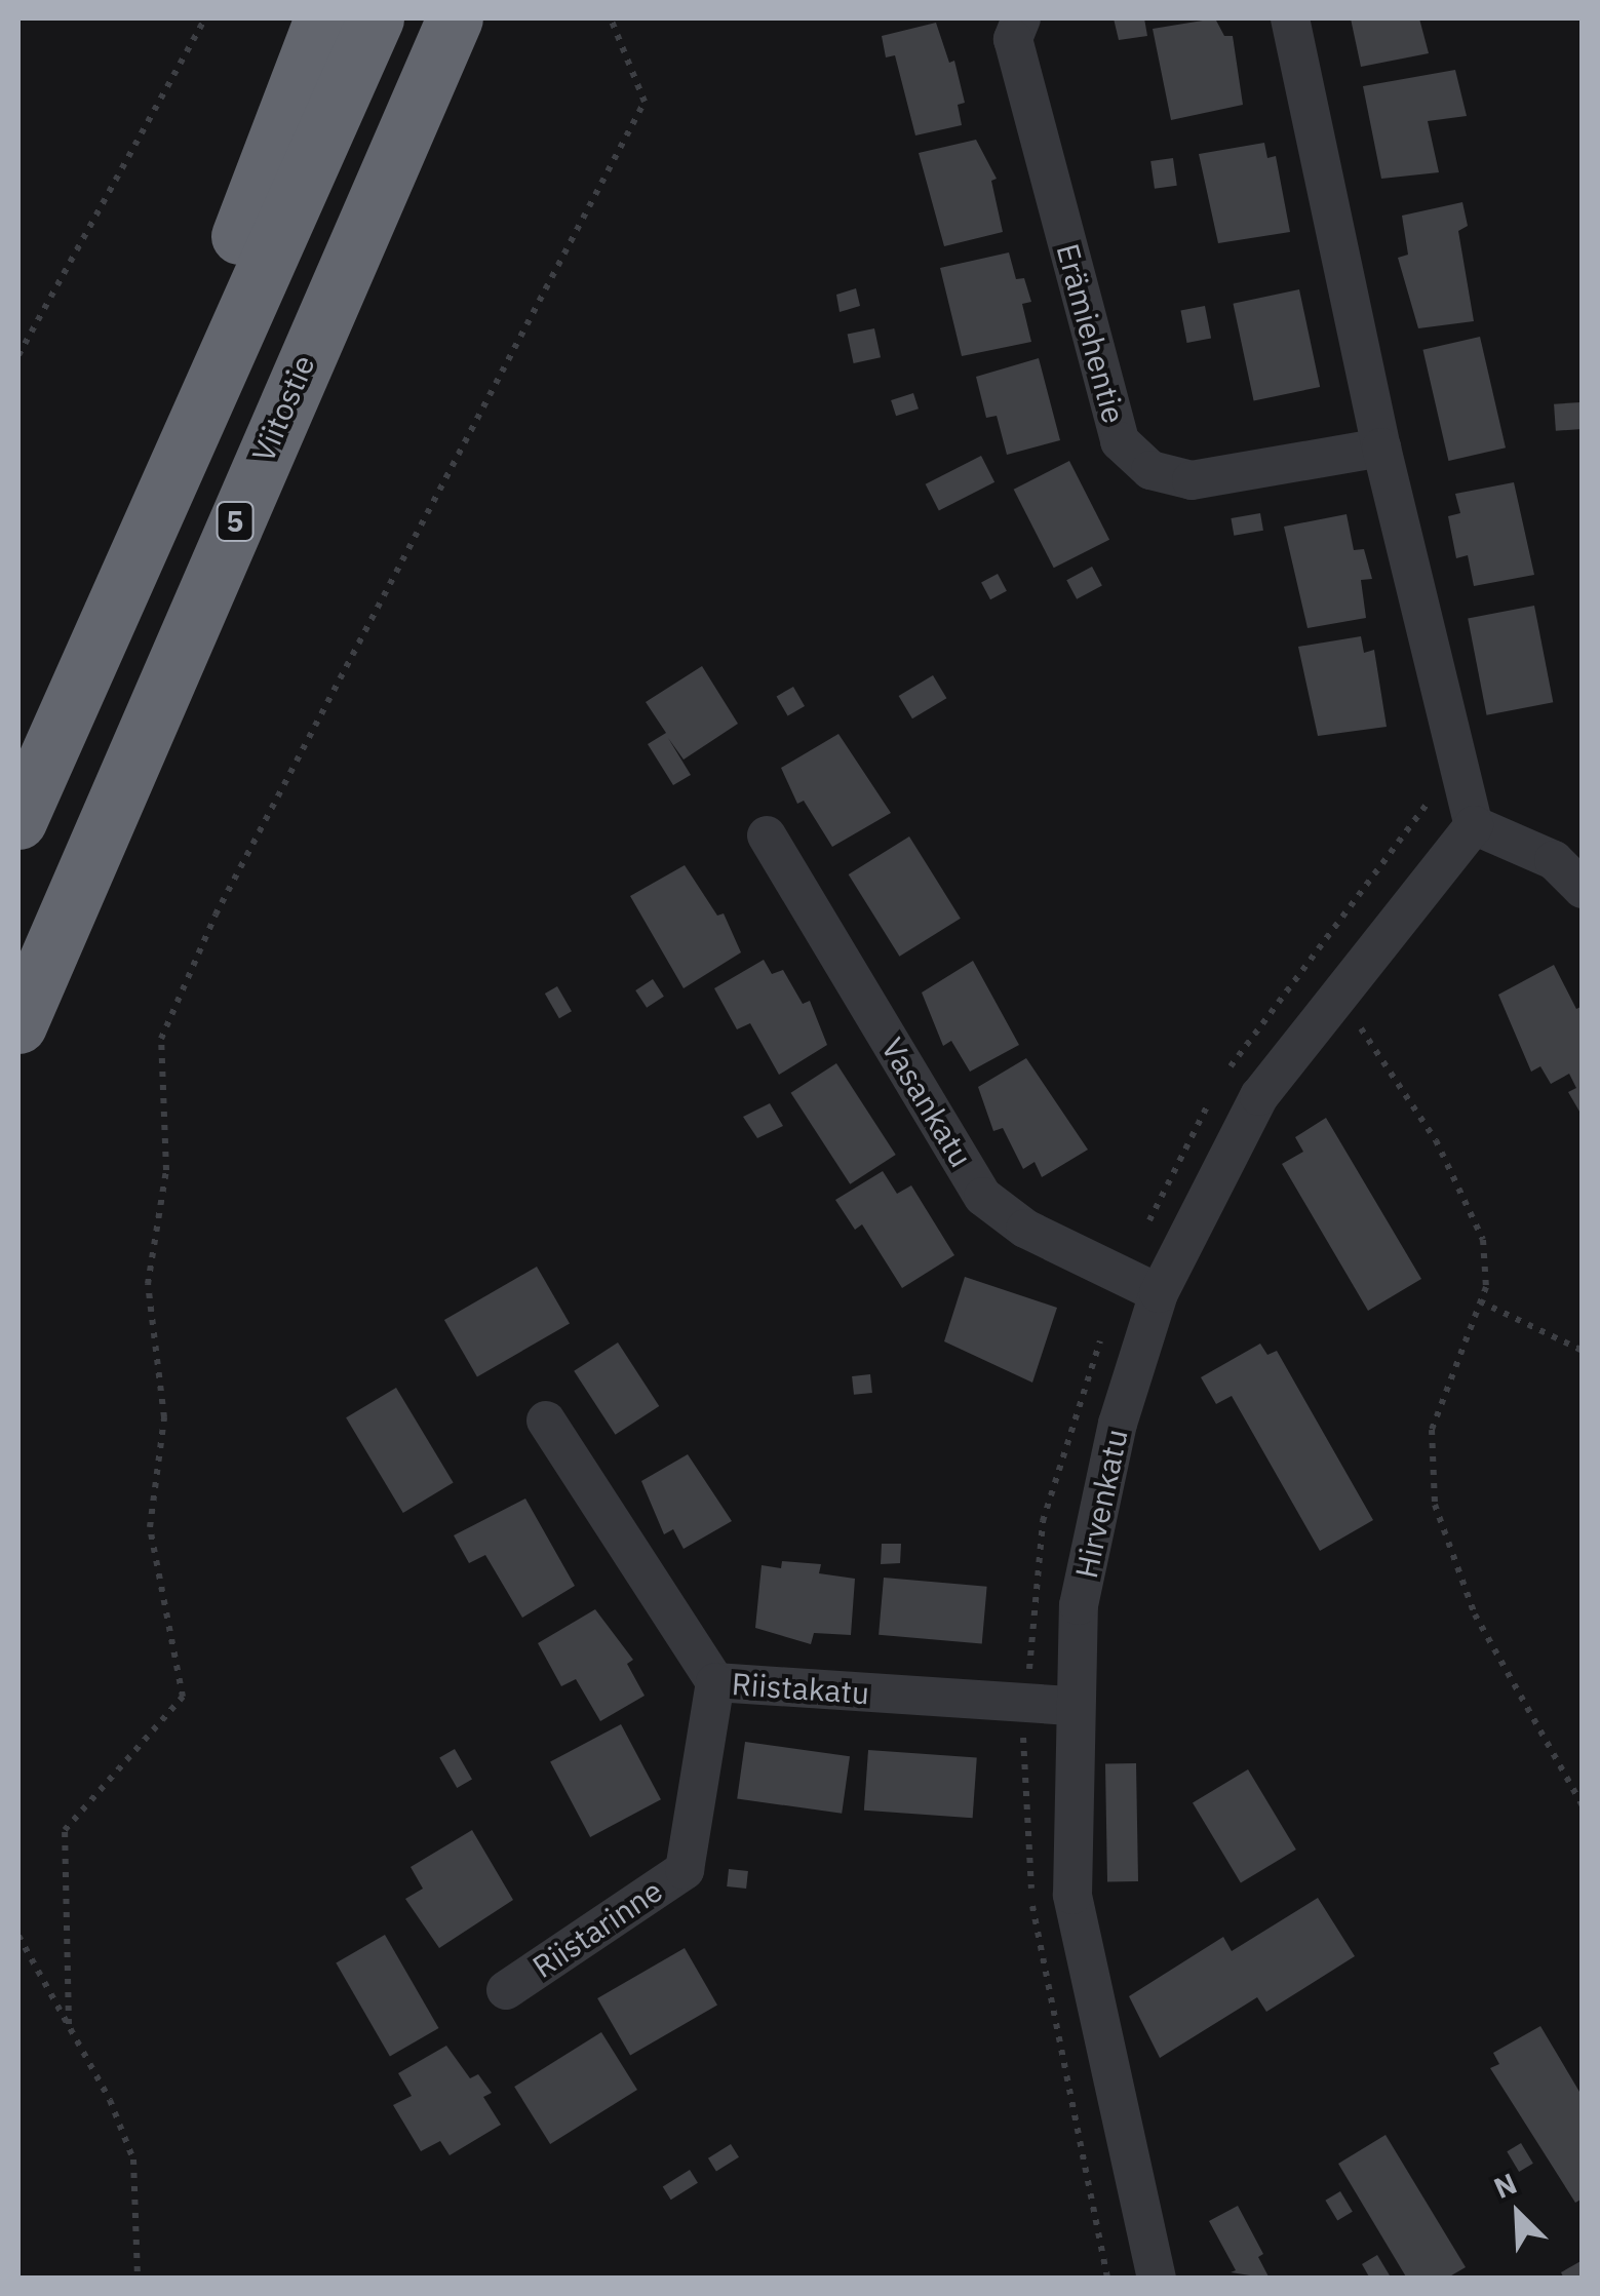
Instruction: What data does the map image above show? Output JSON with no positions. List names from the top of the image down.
{
  "streets": {
    "highway": ["Viitostie", "5"],
    "street": [
      "Erämiehentie",
      "Vasankatu",
      "Hirvenkatu",
      "Riistakatu",
      "Riistarinne"
    ]
  },
  "crossings": [
    ["Vasankatu", "Hirvenkatu"],
    ["Hirvenkatu", "Riistakatu"],
    ["Riistakatu", "Riistarinne"]
  ],
  "north": "top left"
}
